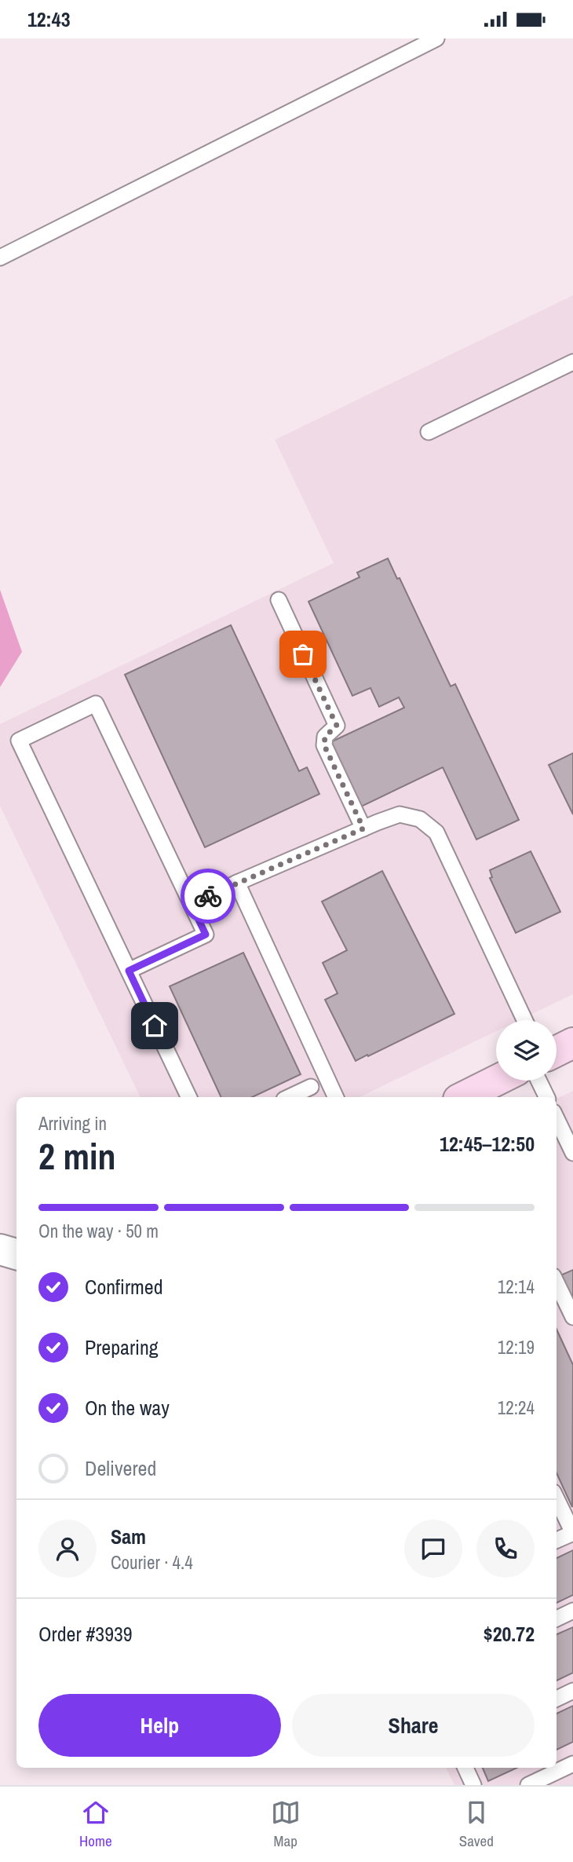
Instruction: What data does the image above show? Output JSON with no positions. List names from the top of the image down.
{
  "page": {
    "status": "12:43",
    "heading": ["2 min", "Arriving in", "12:45–12:50"],
    "panel": [
      "Sam",
      "Courier · 4.4",
      "Order #3939",
      "$20.72"
    ],
    "bar": "On the way · 50 m",
    "list": [
      ["Confirmed", "12:14"],
      ["Preparing", "12:19"],
      ["On the way", "12:24"],
      "Delivered"
    ],
    "buttons": ["Help", "Share"],
    "tabs": ["Home", "Map", "Saved"]
  }
}
